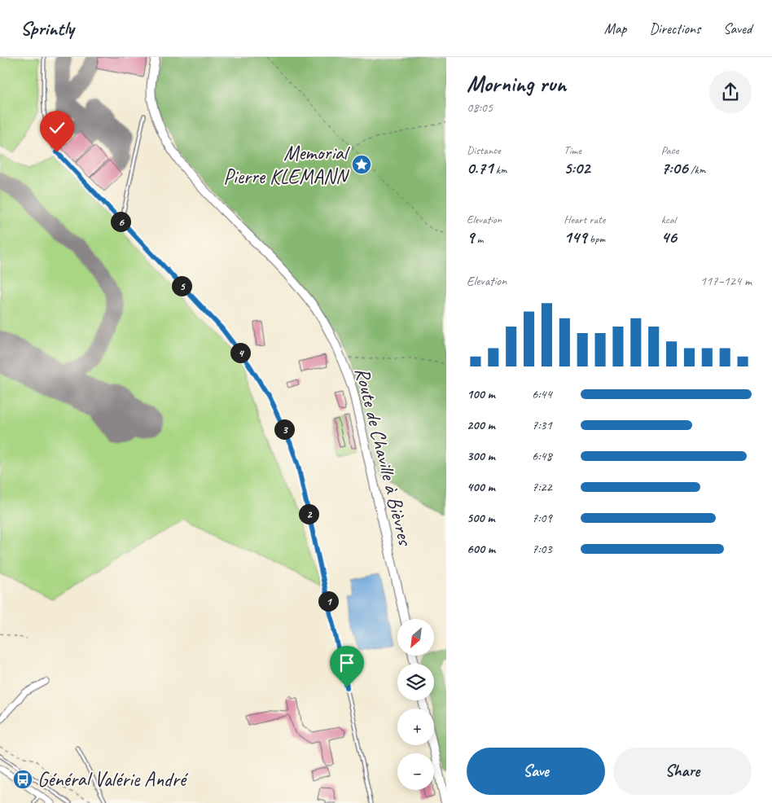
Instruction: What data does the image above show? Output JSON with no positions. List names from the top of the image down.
{
  "streets": {
    "main road": ["Route de Chaville à Bièvres"]
  },
  "places": {
    "place": ["Memorial Pierre KLEMANN"],
    "bus stop": ["Général Valérie André"]
  },
  "north": "bottom left",
  "page": {
    "header": "Sprintly",
    "nav": ["Map", "Directions", "Saved"],
    "heading": ["Morning run", "08:05"],
    "stats": [
      ["Distance", "0.71 km"],
      ["Time", "5:02"],
      ["Pace", "7:06 /km"],
      ["Elevation", "9 m"],
      ["Heart rate", "149 bpm"],
      ["kcal", "46"]
    ],
    "pins": [
      "6",
      "5",
      "4",
      "3",
      "2",
      "1"
    ],
    "chart": ["Elevation", "117–124 m"],
    "list": [
      {
        "name": "100 m",
        "note": "6:44"
      },
      {
        "name": "200 m",
        "note": "7:31"
      },
      {
        "name": "300 m",
        "note": "6:48"
      },
      {
        "name": "400 m",
        "note": "7:22"
      },
      {
        "name": "500 m",
        "note": "7:09"
      },
      {
        "name": "600 m",
        "note": "7:03"
      }
    ],
    "map_buttons": ["+", "−"],
    "buttons": ["Save", "Share"]
  }
}
